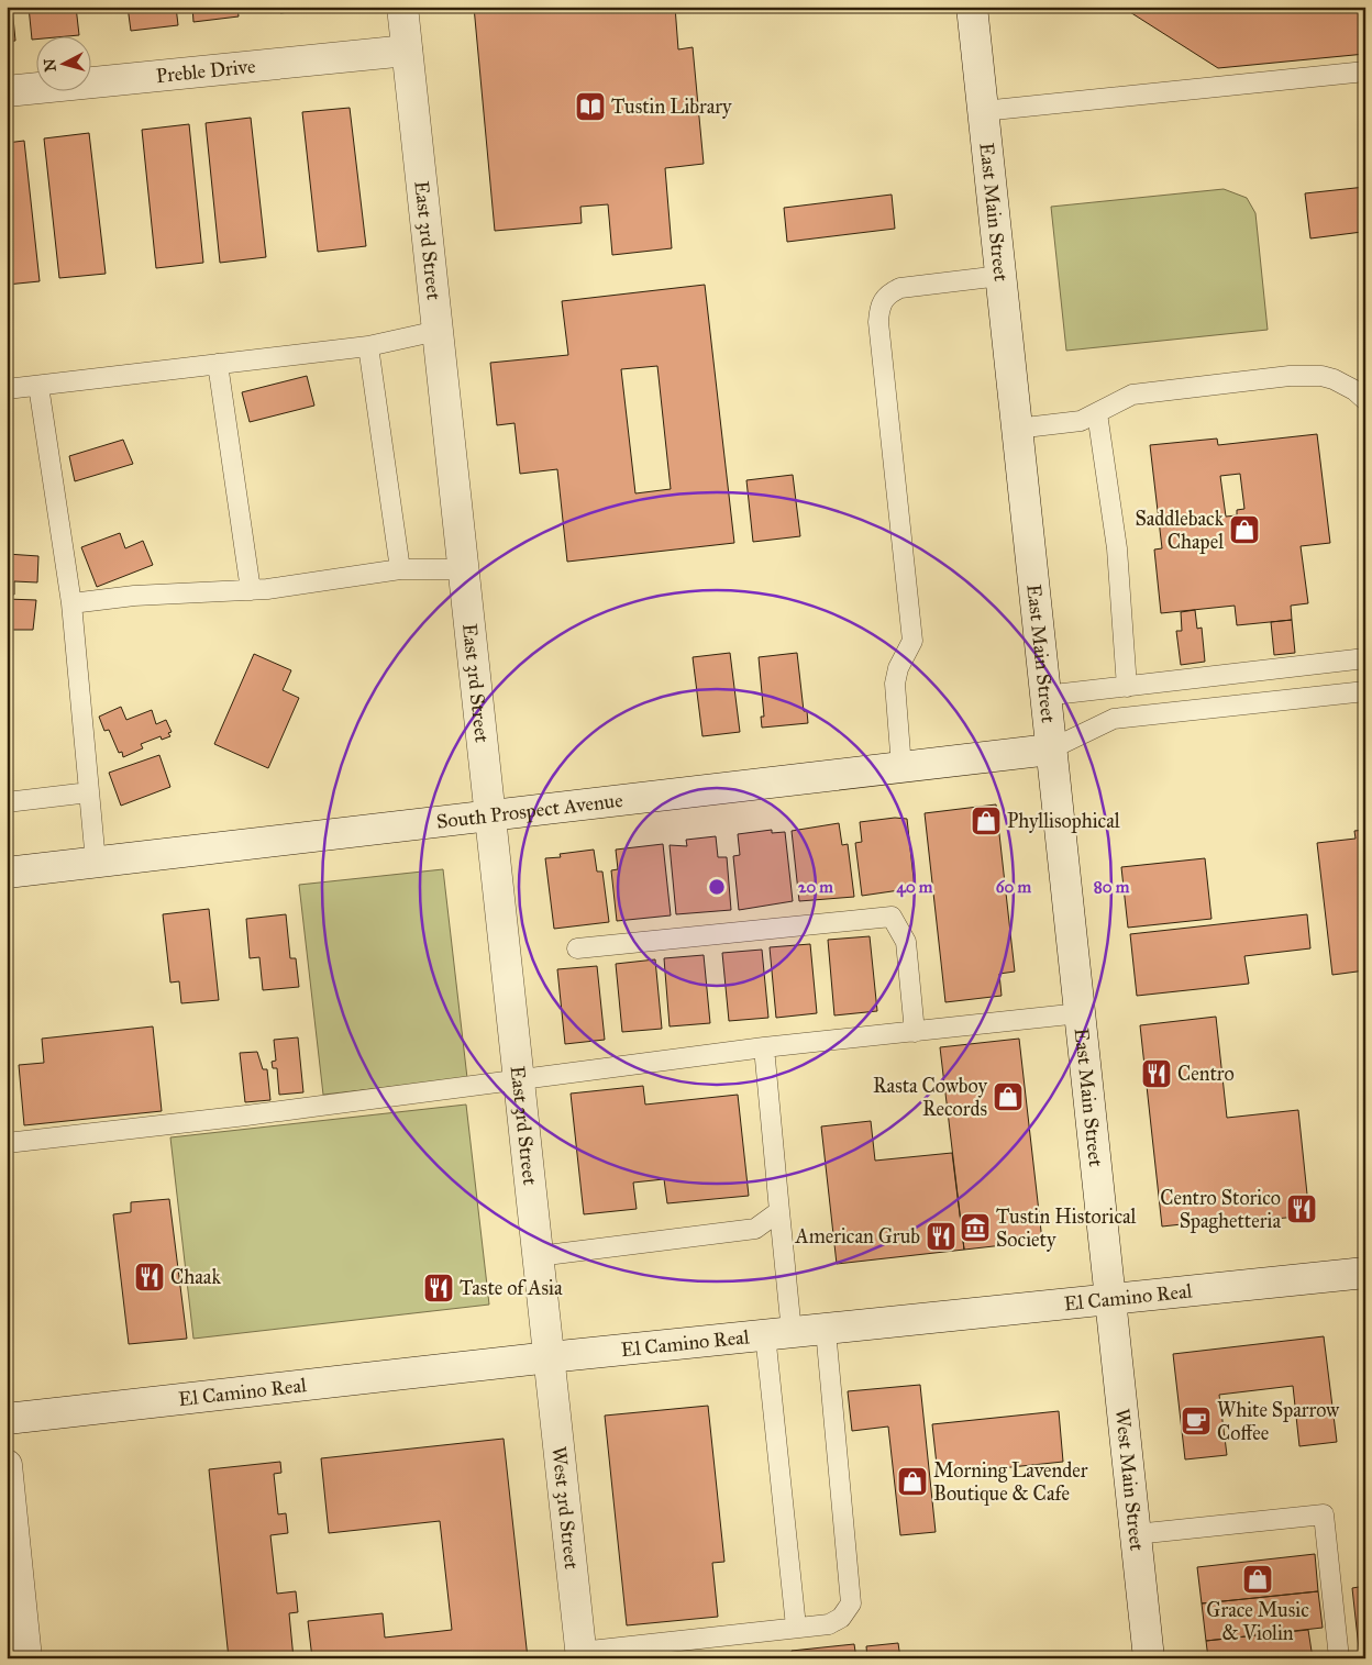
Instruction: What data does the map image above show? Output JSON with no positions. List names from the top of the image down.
{
  "streets": {
    "street": [
      "Preble Drive",
      "East Main Street",
      "East 3rd Street",
      "South Prospect Avenue",
      "El Camino Real",
      "West Main Street",
      "West 3rd Street"
    ]
  },
  "crossings": [
    ["Preble Drive", "East 3rd Street"],
    ["East Main Street", "South Prospect Avenue"],
    ["East Main Street", "El Camino Real"],
    ["East Main Street", "West Main Street"],
    ["East 3rd Street", "South Prospect Avenue"],
    ["East 3rd Street", "El Camino Real"],
    ["East 3rd Street", "West 3rd Street"],
    ["El Camino Real", "West Main Street"],
    ["El Camino Real", "West 3rd Street"]
  ],
  "places": {
    "library": ["Tustin Library"],
    "shop": [
      "Saddleback Chapel",
      "Phyllisophical",
      "Rasta Cowboy Records",
      "Morning Lavender Boutique & Cafe",
      "Grace Music & Violin"
    ],
    "restaurant": [
      "Centro",
      "Centro Storico Spaghetteria",
      "American Grub",
      "Chaak",
      "Taste of Asia"
    ],
    "museum": ["Tustin Historical Society"],
    "cafe": ["White Sparrow Coffee"]
  },
  "north": "left",
  "rings": [
    "20 m",
    "40 m",
    "60 m",
    "80 m"
  ]
}
